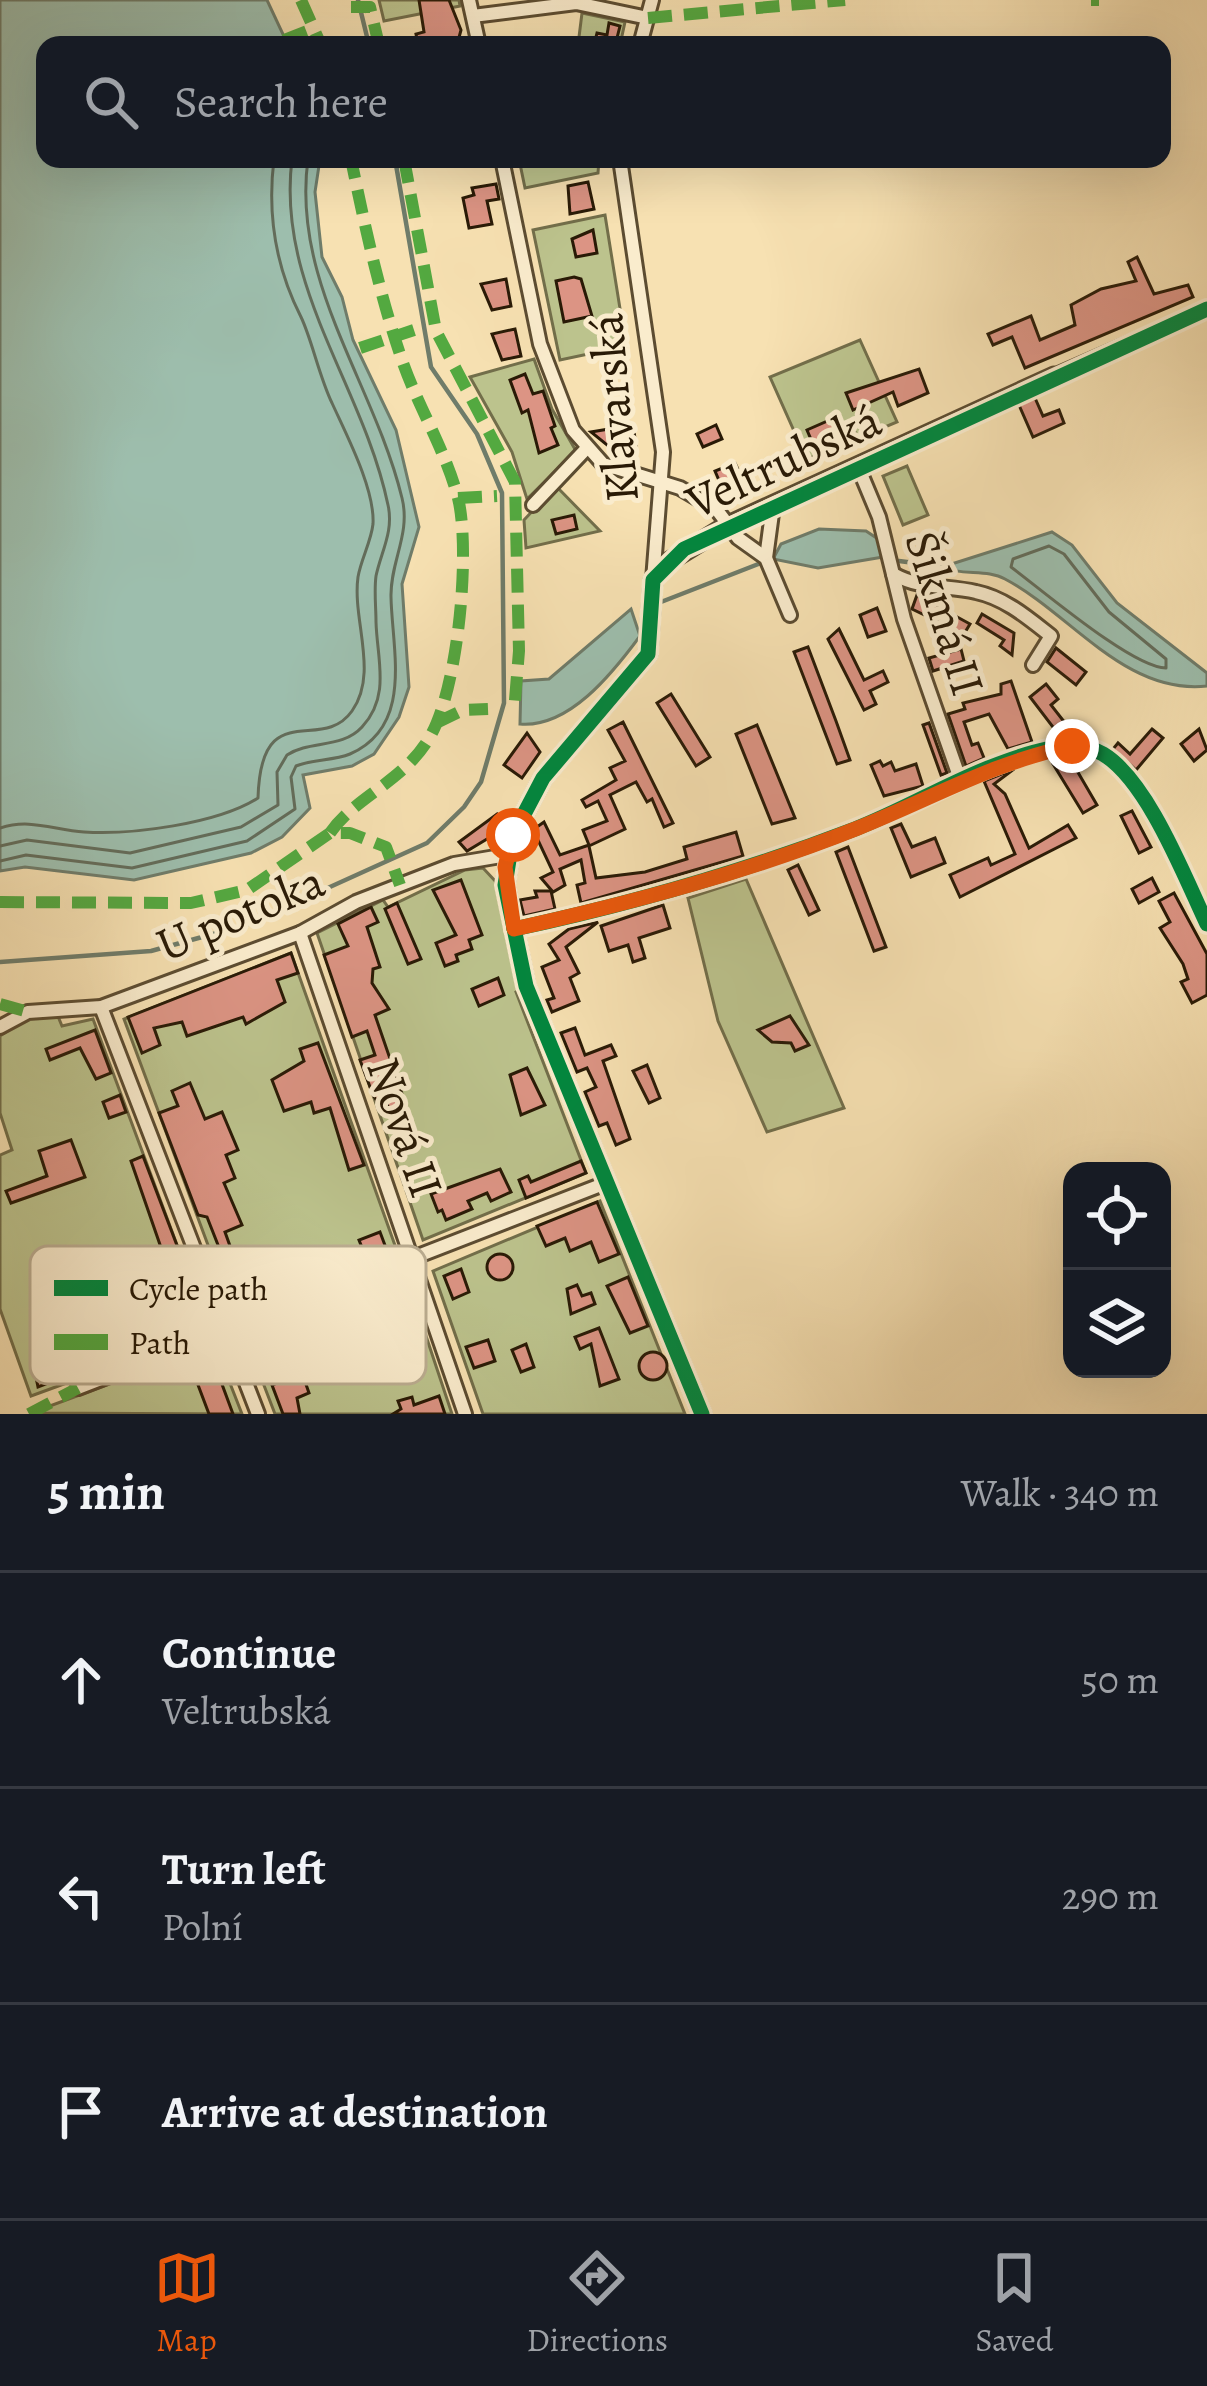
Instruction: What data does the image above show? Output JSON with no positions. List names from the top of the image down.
{
  "streets": {
    "street": [
      "Klavarská",
      "Veltrubská",
      "Šikmá II",
      "U potoka",
      "Nová II"
    ]
  },
  "crossings": [
    ["Klavarská", "Veltrubská"],
    ["Veltrubská", "Šikmá II"],
    ["Veltrubská", "U potoka"],
    ["U potoka", "Nová II"]
  ],
  "legend": ["Cycle path", "Path"],
  "page": {
    "search": "Search here",
    "heading": ["5 min", "Walk · 340 m"],
    "list": [
      ["Continue", "Veltrubská", "50 m"],
      ["Turn left", "Polní", "290 m"],
      "Arrive at destination"
    ],
    "nav": ["Map", "Directions", "Saved"]
  }
}
